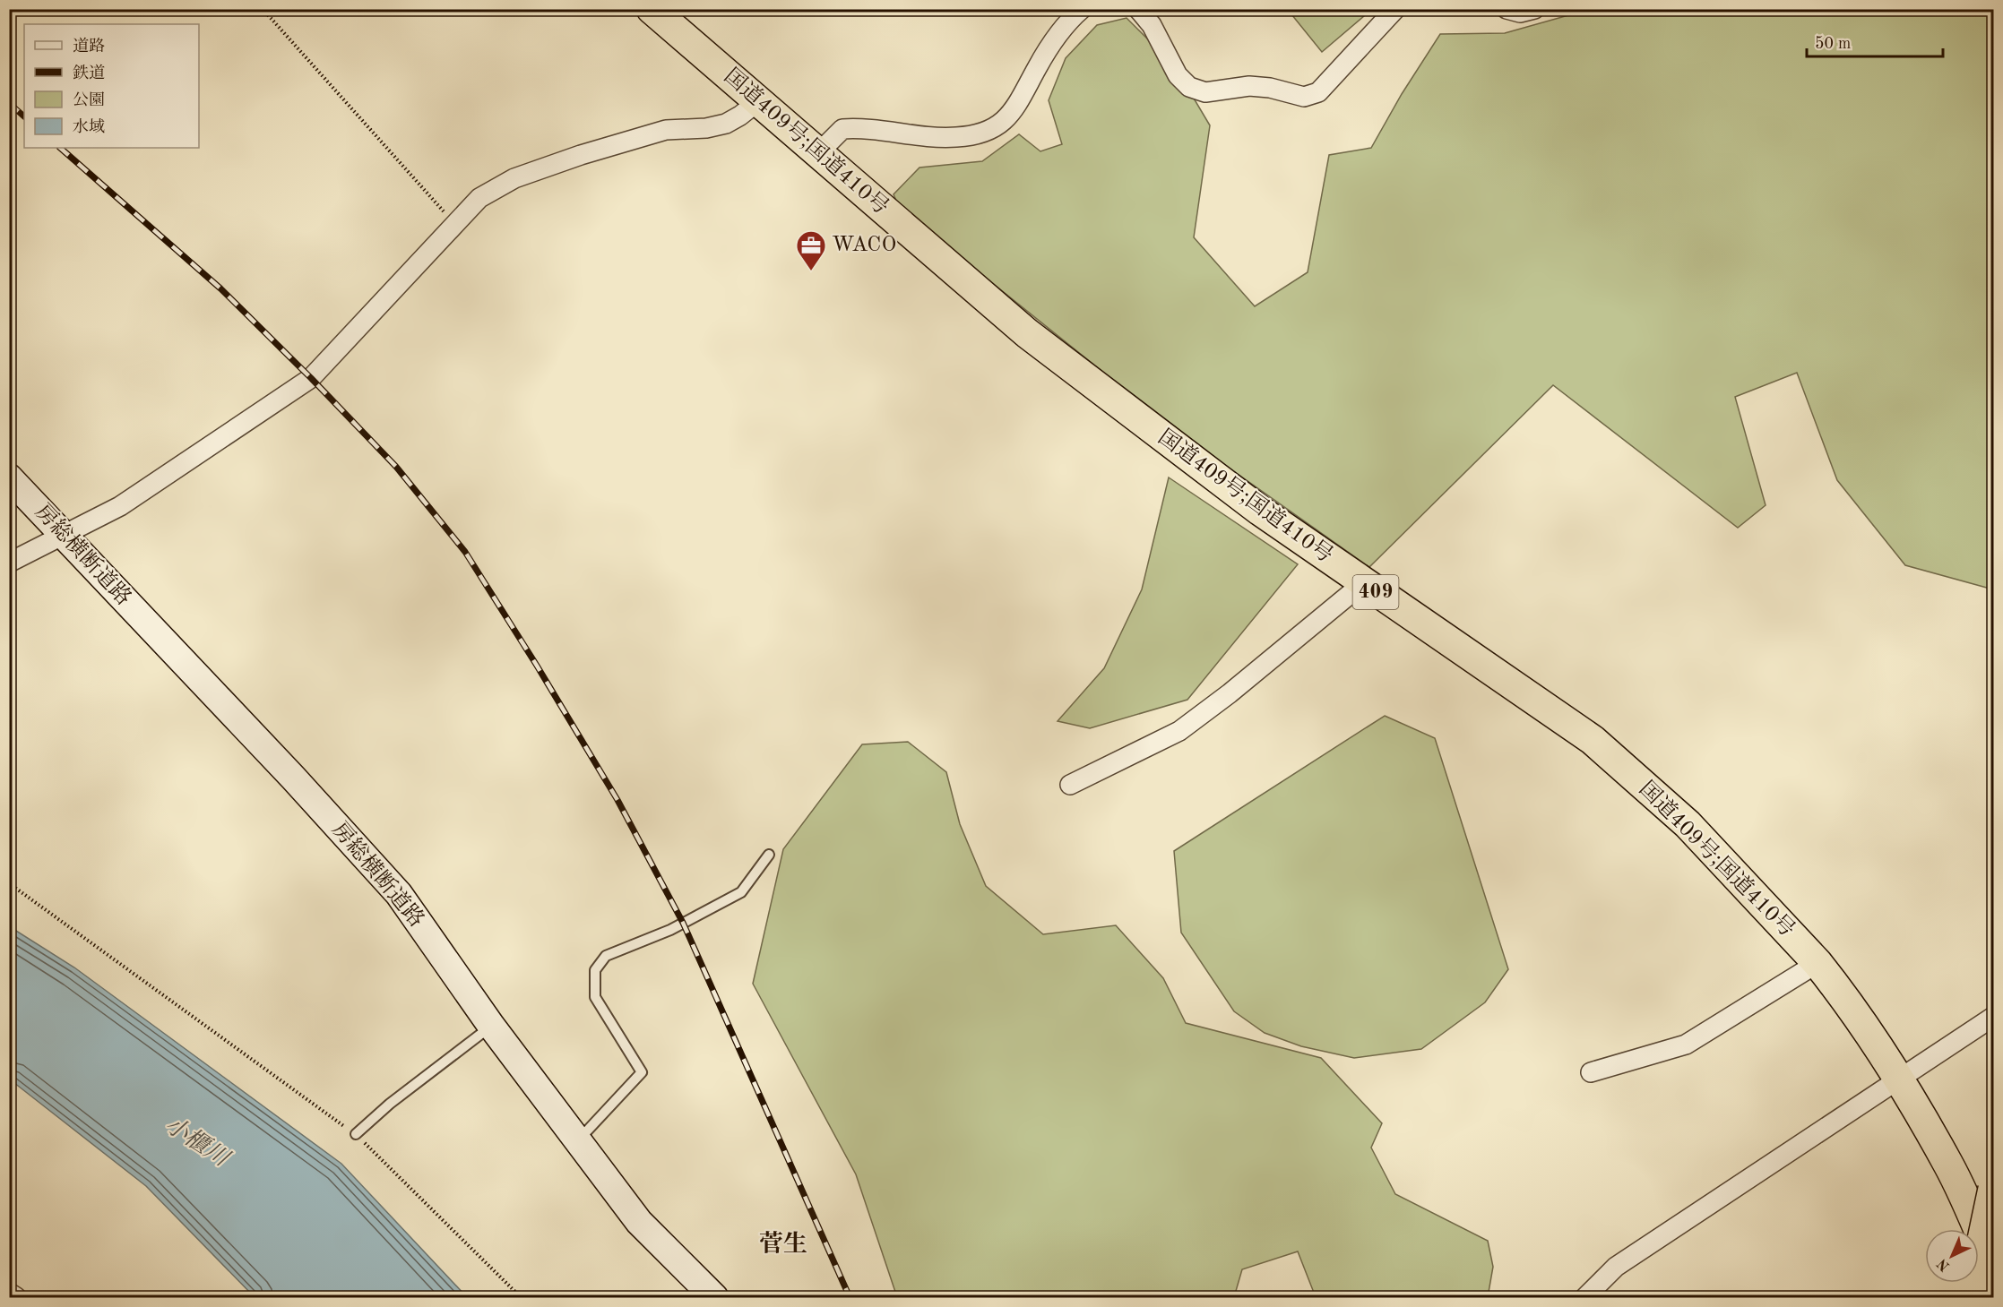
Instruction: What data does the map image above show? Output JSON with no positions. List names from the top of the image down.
{
  "streets": {
    "highway": ["国道409号;国道410号", "409"],
    "street": ["房総横断道路"]
  },
  "districts": ["菅生"],
  "water": ["小櫃川"],
  "places": {
    "office": ["WACO"]
  },
  "legend": [
    "道路",
    "鉄道",
    "公園",
    "水域"
  ],
  "scale_bar": "50 m",
  "north": "bottom left"
}
